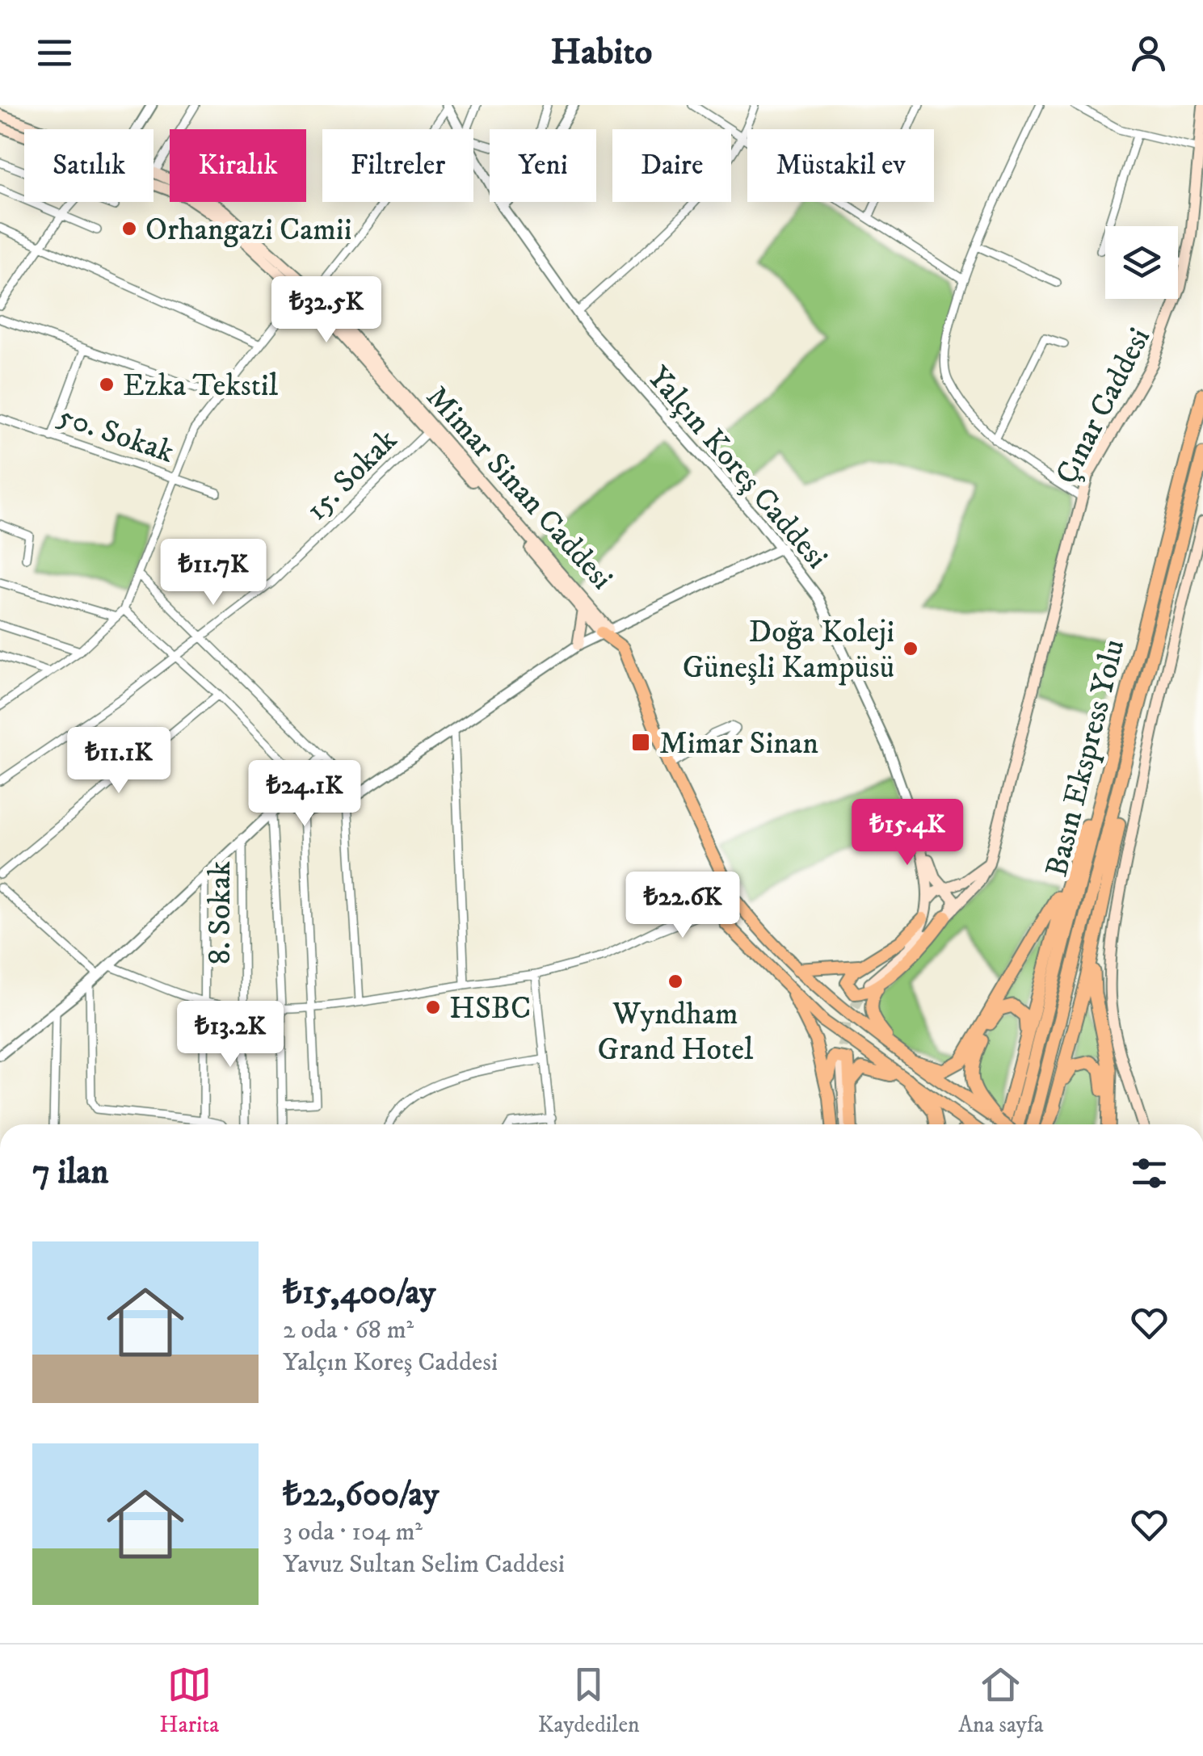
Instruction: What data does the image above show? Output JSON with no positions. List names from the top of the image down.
{
  "streets": {
    "highway": ["Basın Ekspress Yolu"],
    "main road": ["Çınar Caddesi", "Yalçın Koreş Caddesi", "Mimar Sinan Caddesi"],
    "street": ["50. Sokak", "15. Sokak", "8. Sokak"]
  },
  "crossings": [
    ["15. Sokak", "Mimar Sinan Caddesi"]
  ],
  "places": {
    "other": [
      "Orhangazi Camii",
      "Ezka Tekstil",
      "Doğa Koleji Güneşli Kampüsü",
      "Wyndham Grand Hotel",
      "HSBC"
    ],
    "transit": ["Mimar Sinan"]
  },
  "page": {
    "header": "Habito",
    "chip": [
      "Satılık",
      "Kiralık",
      "Filtreler",
      "Yeni",
      "Daire",
      "Müstakil ev"
    ],
    "price": [
      "₺32.5K",
      "₺11.7K",
      "₺11.1K",
      "₺24.1K",
      "₺15.4K",
      "₺22.6K",
      "₺13.2K"
    ],
    "heading": "7 ilan",
    "list": [
      {
        "name": "₺15,400/ay",
        "note": "2 oda · 68 m² · Yalçın Koreş Caddesi"
      },
      {
        "name": "₺22,600/ay",
        "note": "3 oda · 104 m² · Yavuz Sultan Selim Caddesi"
      }
    ],
    "tabs": ["Harita", "Kaydedilen", "Ana sayfa"]
  }
}
